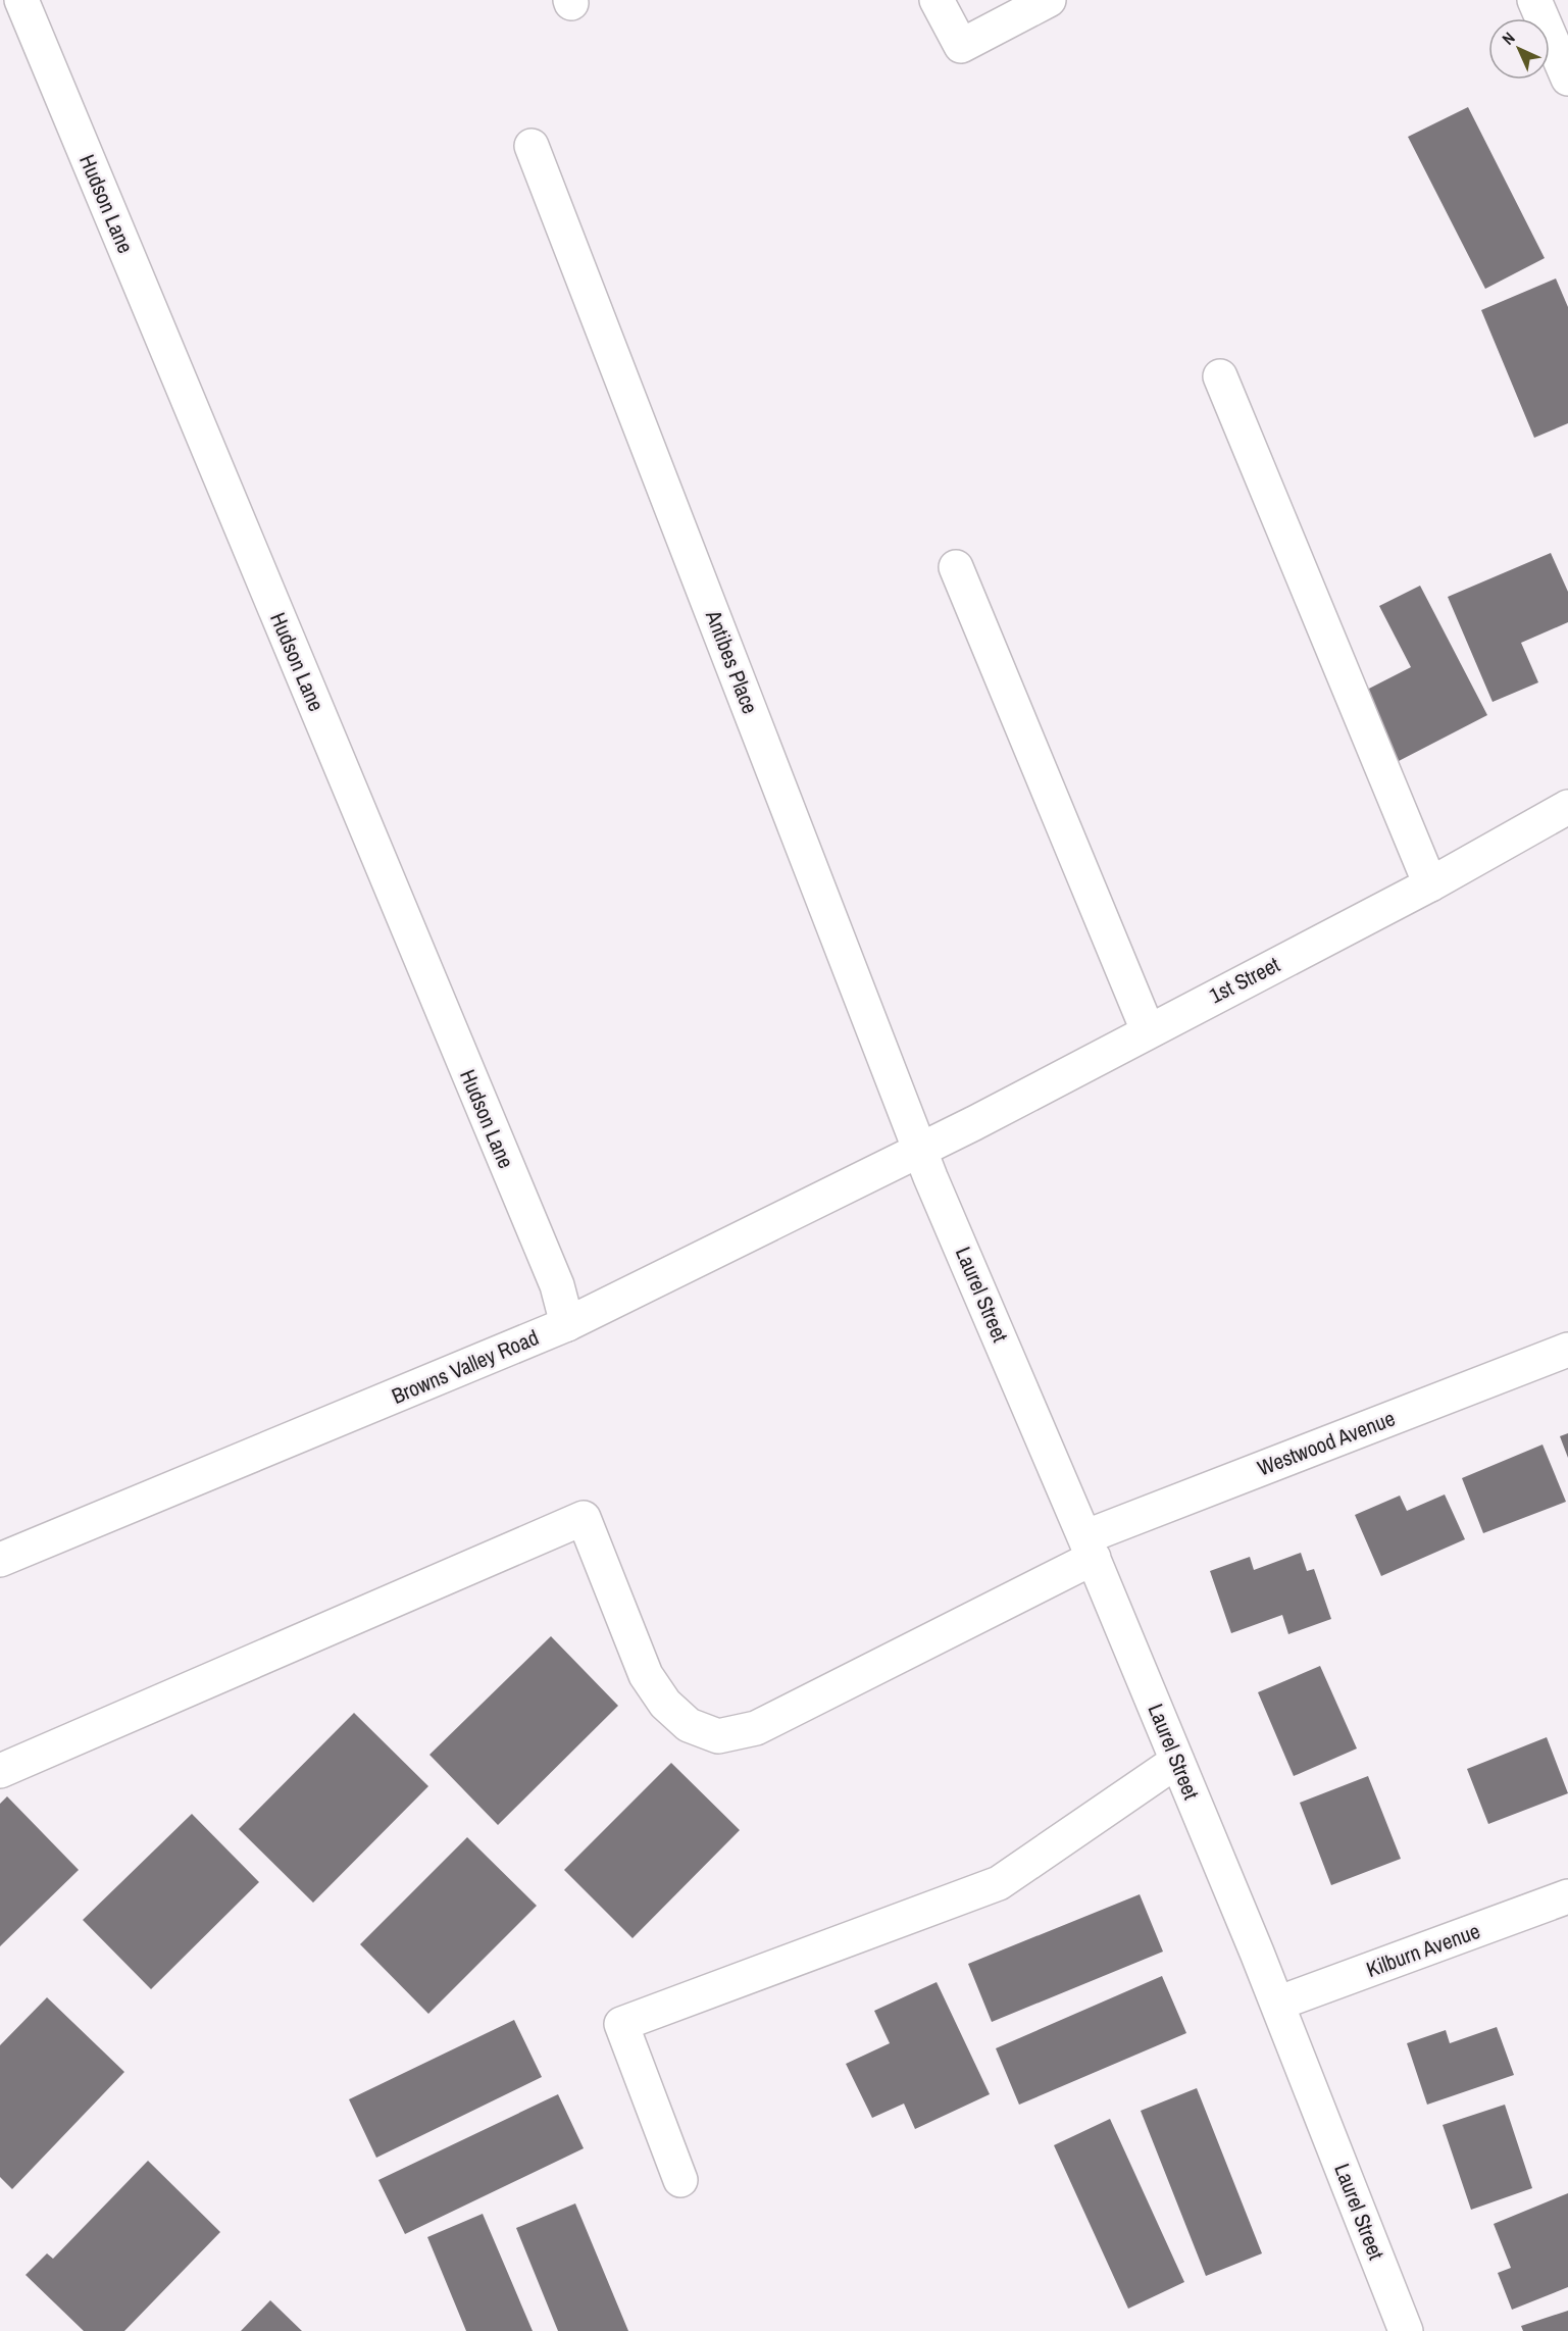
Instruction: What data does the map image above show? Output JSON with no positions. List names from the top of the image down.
{
  "streets": {
    "street": [
      "Hudson Lane",
      "Antibes Place",
      "1st Street",
      "Laurel Street",
      "Browns Valley Road",
      "Westwood Avenue",
      "Kilburn Avenue"
    ]
  },
  "crossings": [
    ["Hudson Lane", "Browns Valley Road"],
    ["Antibes Place", "1st Street"],
    ["Antibes Place", "Laurel Street"],
    ["Antibes Place", "Browns Valley Road"],
    ["1st Street", "Laurel Street"],
    ["1st Street", "Browns Valley Road"],
    ["Laurel Street", "Browns Valley Road"],
    ["Laurel Street", "Westwood Avenue"],
    ["Laurel Street", "Kilburn Avenue"]
  ],
  "north": "top left"
}
